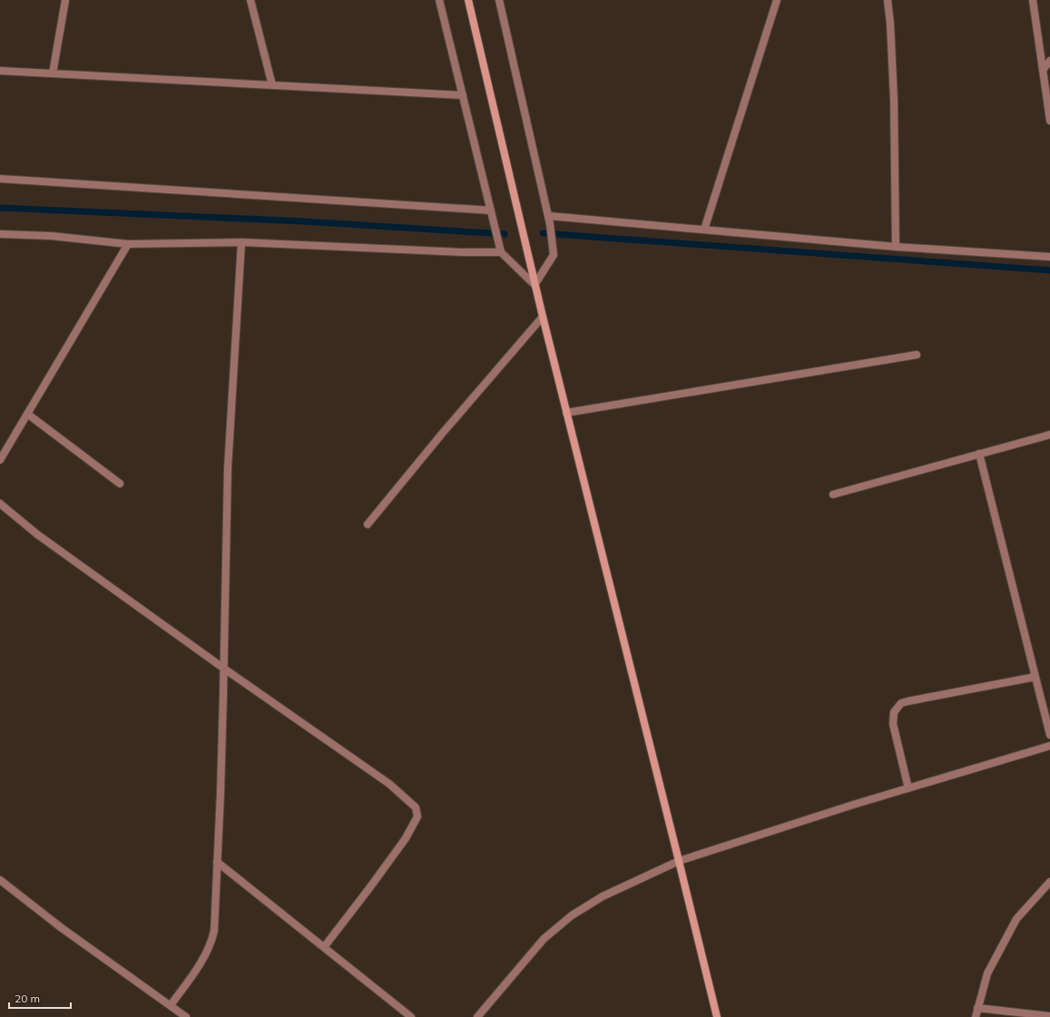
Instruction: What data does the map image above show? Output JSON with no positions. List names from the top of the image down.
{
  "scale_bar": "20 m"
}
